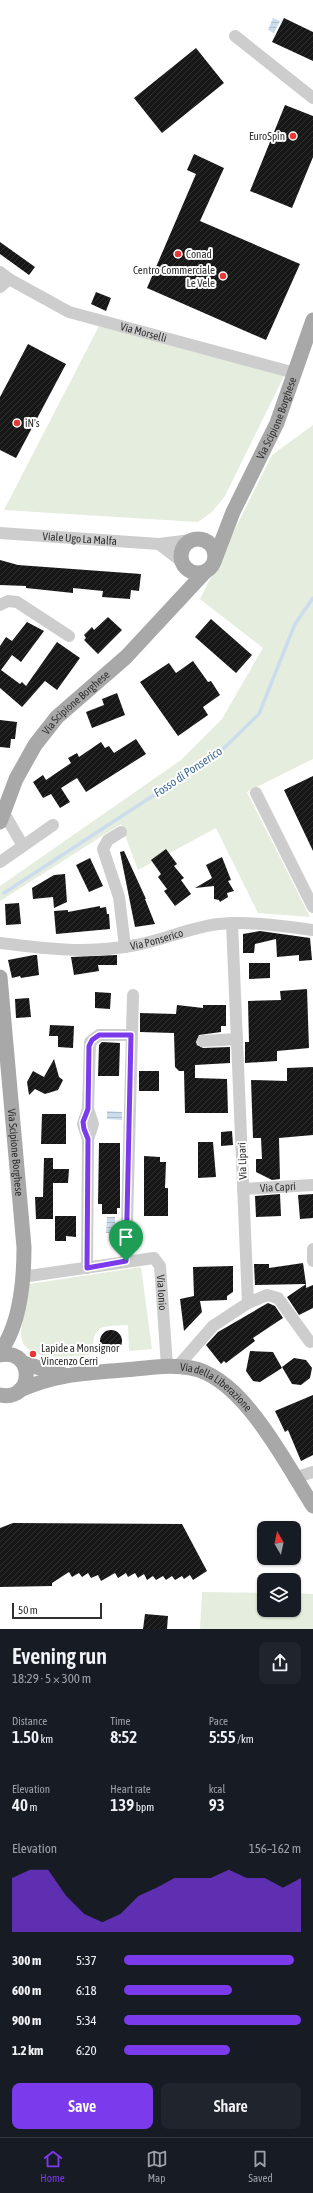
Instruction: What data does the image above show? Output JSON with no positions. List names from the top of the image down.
{
  "streets": {
    "main road": ["Via Scipione Borghese", "Via della Liberazione"],
    "street": [
      "Via Morselli",
      "Viale Ugo La Malfa",
      "Via Ponserico",
      "Via Lipari",
      "Via Capri",
      "Via Ionio"
    ]
  },
  "crossings": [
    ["Via Morselli", "Via Scipione Borghese"],
    ["Via Scipione Borghese", "Viale Ugo La Malfa"],
    ["Via Scipione Borghese", "Via Ionio"],
    ["Via Scipione Borghese", "Via della Liberazione"],
    ["Via Ponserico", "Via Lipari"],
    ["Via Lipari", "Via Capri"],
    ["Via Ionio", "Via della Liberazione"]
  ],
  "water": ["Fosso di Ponserico"],
  "places": [
    "EuroSpin",
    "Conad",
    "Centro Commerciale Le Vele",
    "iN's",
    "Lapide a Monsignor Vincenzo Cerri"
  ],
  "scale_bar": "50 m",
  "north": "top",
  "page": {
    "scale": "50 m",
    "heading": ["Evening run", "18:29 · 5 × 300 m"],
    "stats": [
      ["Distance", "1.50 km"],
      ["Time", "8:52"],
      ["Pace", "5:55 /km"],
      ["Elevation", "40 m"],
      ["Heart rate", "139 bpm"],
      ["kcal", "93"]
    ],
    "chart": ["Elevation", "156–162 m"],
    "list": [
      {
        "name": "300 m",
        "note": "5:37"
      },
      {
        "name": "600 m",
        "note": "6:18"
      },
      {
        "name": "900 m",
        "note": "5:34"
      },
      {
        "name": "1.2 km",
        "note": "6:20"
      }
    ],
    "buttons": ["Save", "Share"],
    "tabs": ["Home", "Map", "Saved"]
  }
}
